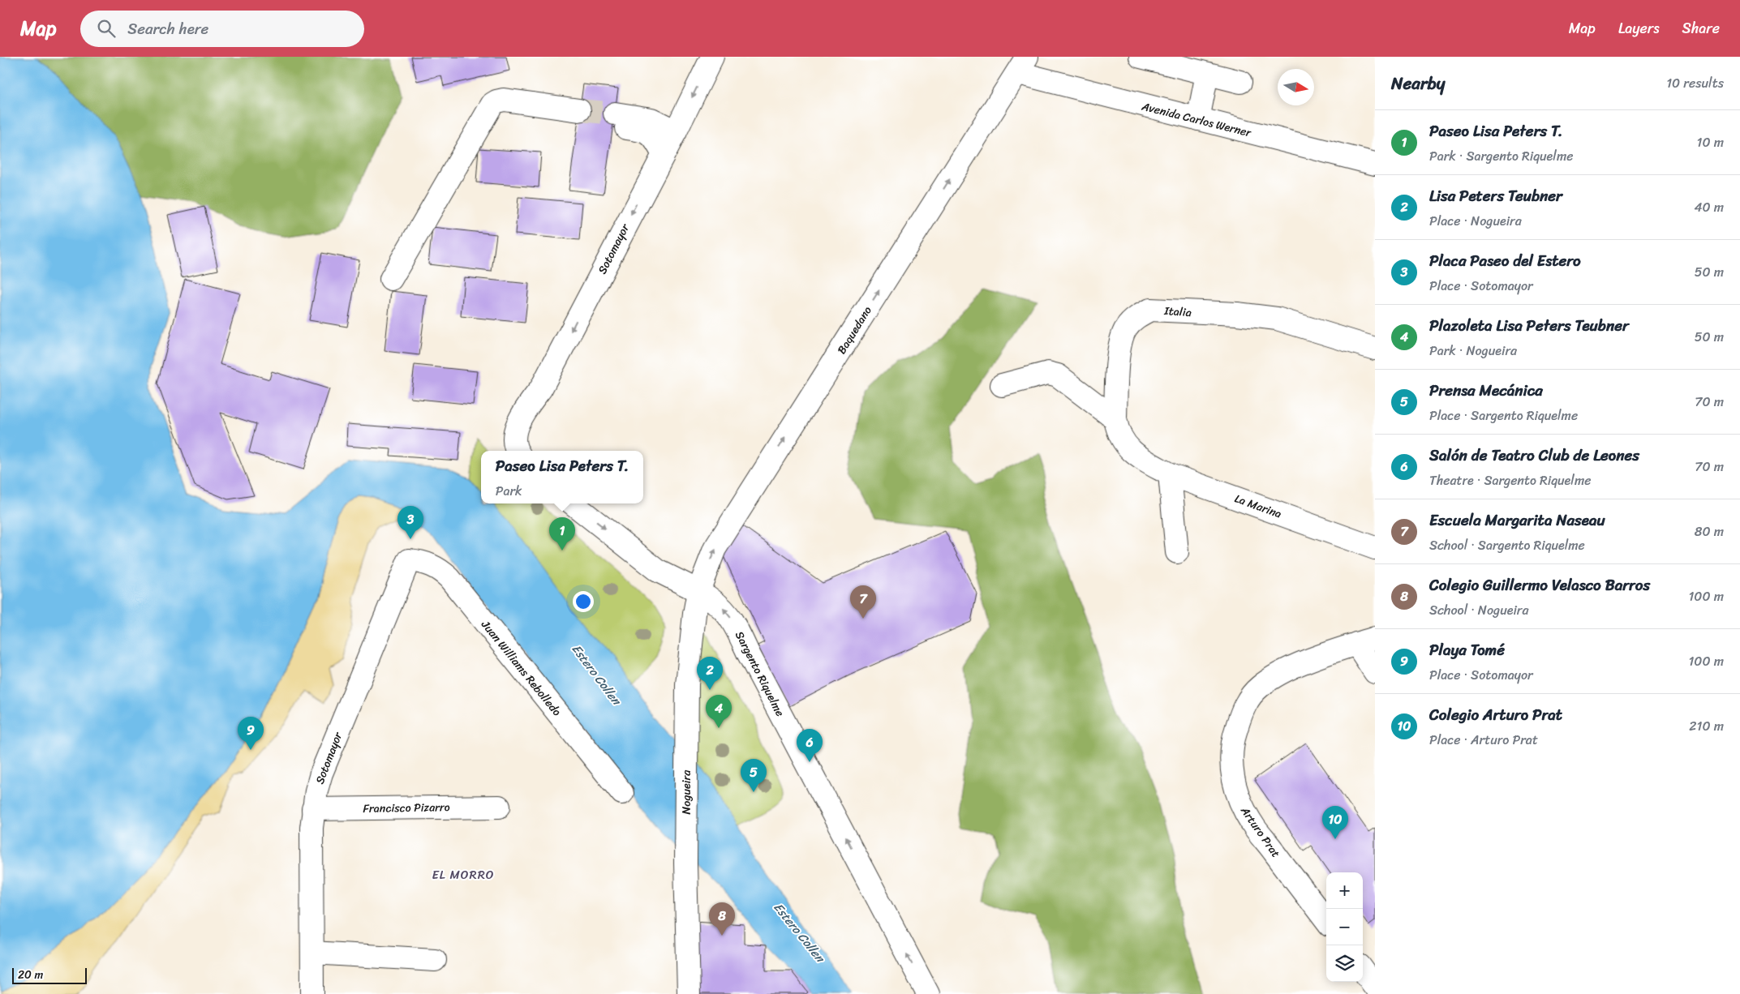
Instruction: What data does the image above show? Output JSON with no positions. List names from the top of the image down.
{
  "streets": {
    "street": [
      "Avenida Carlos Werner",
      "Sotomayor",
      "Italia",
      "Baquedano",
      "La Marina",
      "Juan Williams Rebolledo",
      "Sargento Riquelme",
      "Nogueira",
      "Francisco Pizarro",
      "Arturo Prat"
    ]
  },
  "crossings": [
    ["Avenida Carlos Werner", "Baquedano"],
    ["Sotomayor", "Juan Williams Rebolledo"],
    ["Sotomayor", "Francisco Pizarro"],
    ["Italia", "La Marina"],
    ["Baquedano", "Sargento Riquelme"],
    ["Baquedano", "Nogueira"],
    ["Sargento Riquelme", "Nogueira"]
  ],
  "one_way": ["Sotomayor", "Baquedano"],
  "districts": ["EL MORRO"],
  "water": ["Estero Collen"],
  "scale_bar": "20 m",
  "north": "right",
  "page": {
    "header": "Map",
    "search": "Search here",
    "nav": ["Map", "Layers", "Share"],
    "heading": ["Nearby", "10 results"],
    "list": [
      {
        "mark": "1",
        "name": "Paseo Lisa Peters T.",
        "note": "Park · Sargento Riquelme",
        "value": "10 m"
      },
      {
        "mark": "2",
        "name": "Lisa Peters Teubner",
        "note": "Place · Nogueira",
        "value": "40 m"
      },
      {
        "mark": "3",
        "name": "Placa Paseo del Estero",
        "note": "Place · Sotomayor",
        "value": "50 m"
      },
      {
        "mark": "4",
        "name": "Plazoleta Lisa Peters Teubner",
        "note": "Park · Nogueira",
        "value": "50 m"
      },
      {
        "mark": "5",
        "name": "Prensa Mecánica",
        "note": "Place · Sargento Riquelme",
        "value": "70 m"
      },
      {
        "mark": "6",
        "name": "Salón de Teatro Club de Leones",
        "note": "Theatre · Sargento Riquelme",
        "value": "70 m"
      },
      {
        "mark": "7",
        "name": "Escuela Margarita Naseau",
        "note": "School · Sargento Riquelme",
        "value": "80 m"
      },
      {
        "mark": "8",
        "name": "Colegio Guillermo Velasco Barros",
        "note": "School · Nogueira",
        "value": "100 m"
      },
      {
        "mark": "9",
        "name": "Playa Tomé",
        "note": "Place · Sotomayor",
        "value": "100 m"
      },
      {
        "mark": "10",
        "name": "Colegio Arturo Prat",
        "note": "Place · Arturo Prat",
        "value": "210 m"
      }
    ],
    "popup": ["Paseo Lisa Peters T.", "Park"],
    "pins": [
      "3",
      "1",
      "7",
      "2",
      "4",
      "9",
      "6",
      "5",
      "10",
      "8"
    ],
    "map_buttons": ["+", "−"],
    "scale": "20 m"
  }
}
